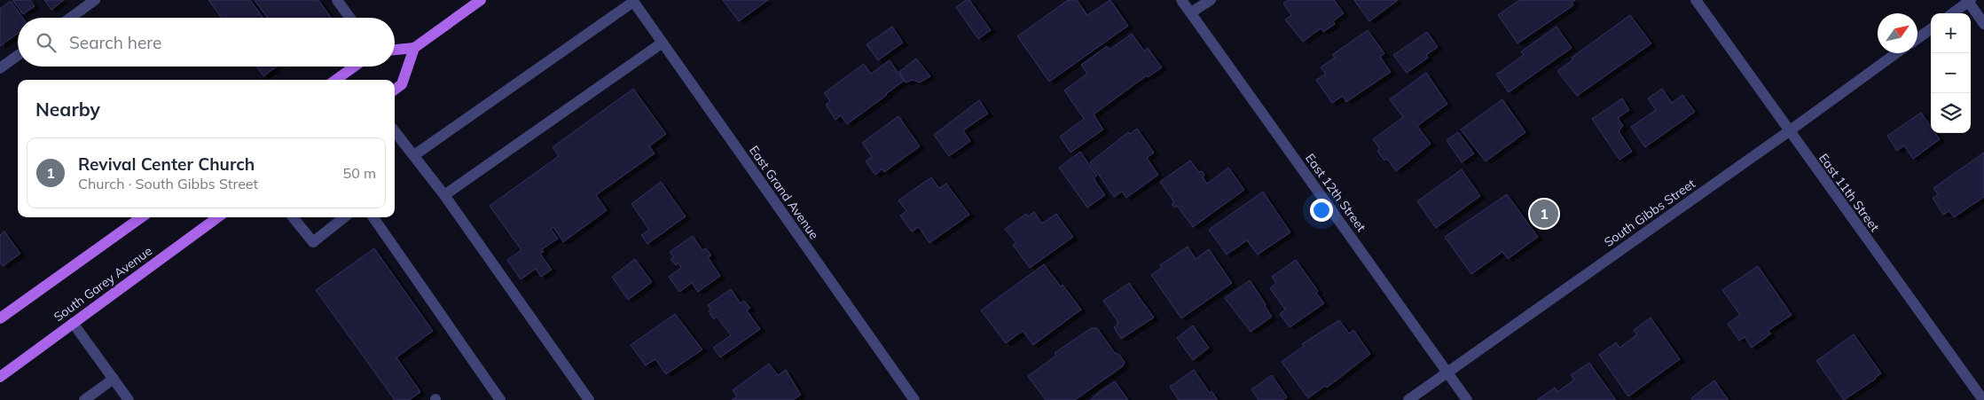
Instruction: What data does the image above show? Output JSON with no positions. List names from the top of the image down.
{
  "streets": {
    "main road": ["South Garey Avenue"],
    "street": [
      "East Grand Avenue",
      "East 12th Street",
      "East 11th Street",
      "South Gibbs Street"
    ]
  },
  "crossings": [
    ["East 12th Street", "South Gibbs Street"],
    ["East 11th Street", "South Gibbs Street"]
  ],
  "north": "top right",
  "page": {
    "map_buttons": ["+", "−"],
    "search": "Search here",
    "heading": "Nearby",
    "list": [
      {
        "mark": "1",
        "name": "Revival Center Church",
        "note": "Church · South Gibbs Street",
        "value": "50 m"
      }
    ],
    "pins": "1"
  }
}
